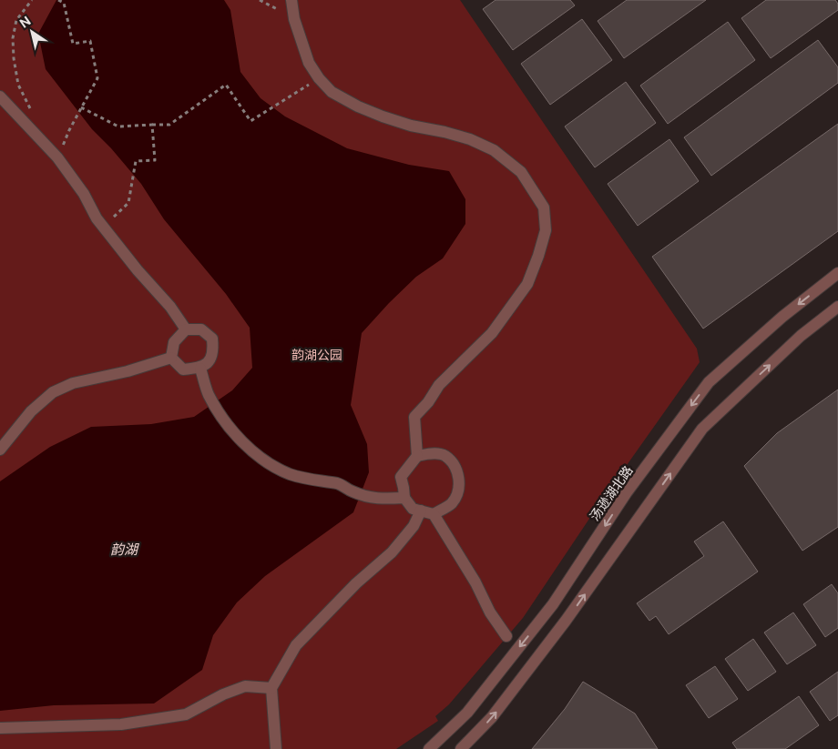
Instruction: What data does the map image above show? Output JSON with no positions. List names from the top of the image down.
{
  "streets": {
    "street": ["汤逊湖北路"]
  },
  "water": ["韵湖"],
  "parks": ["韵湖公园"],
  "north": "top left"
}
